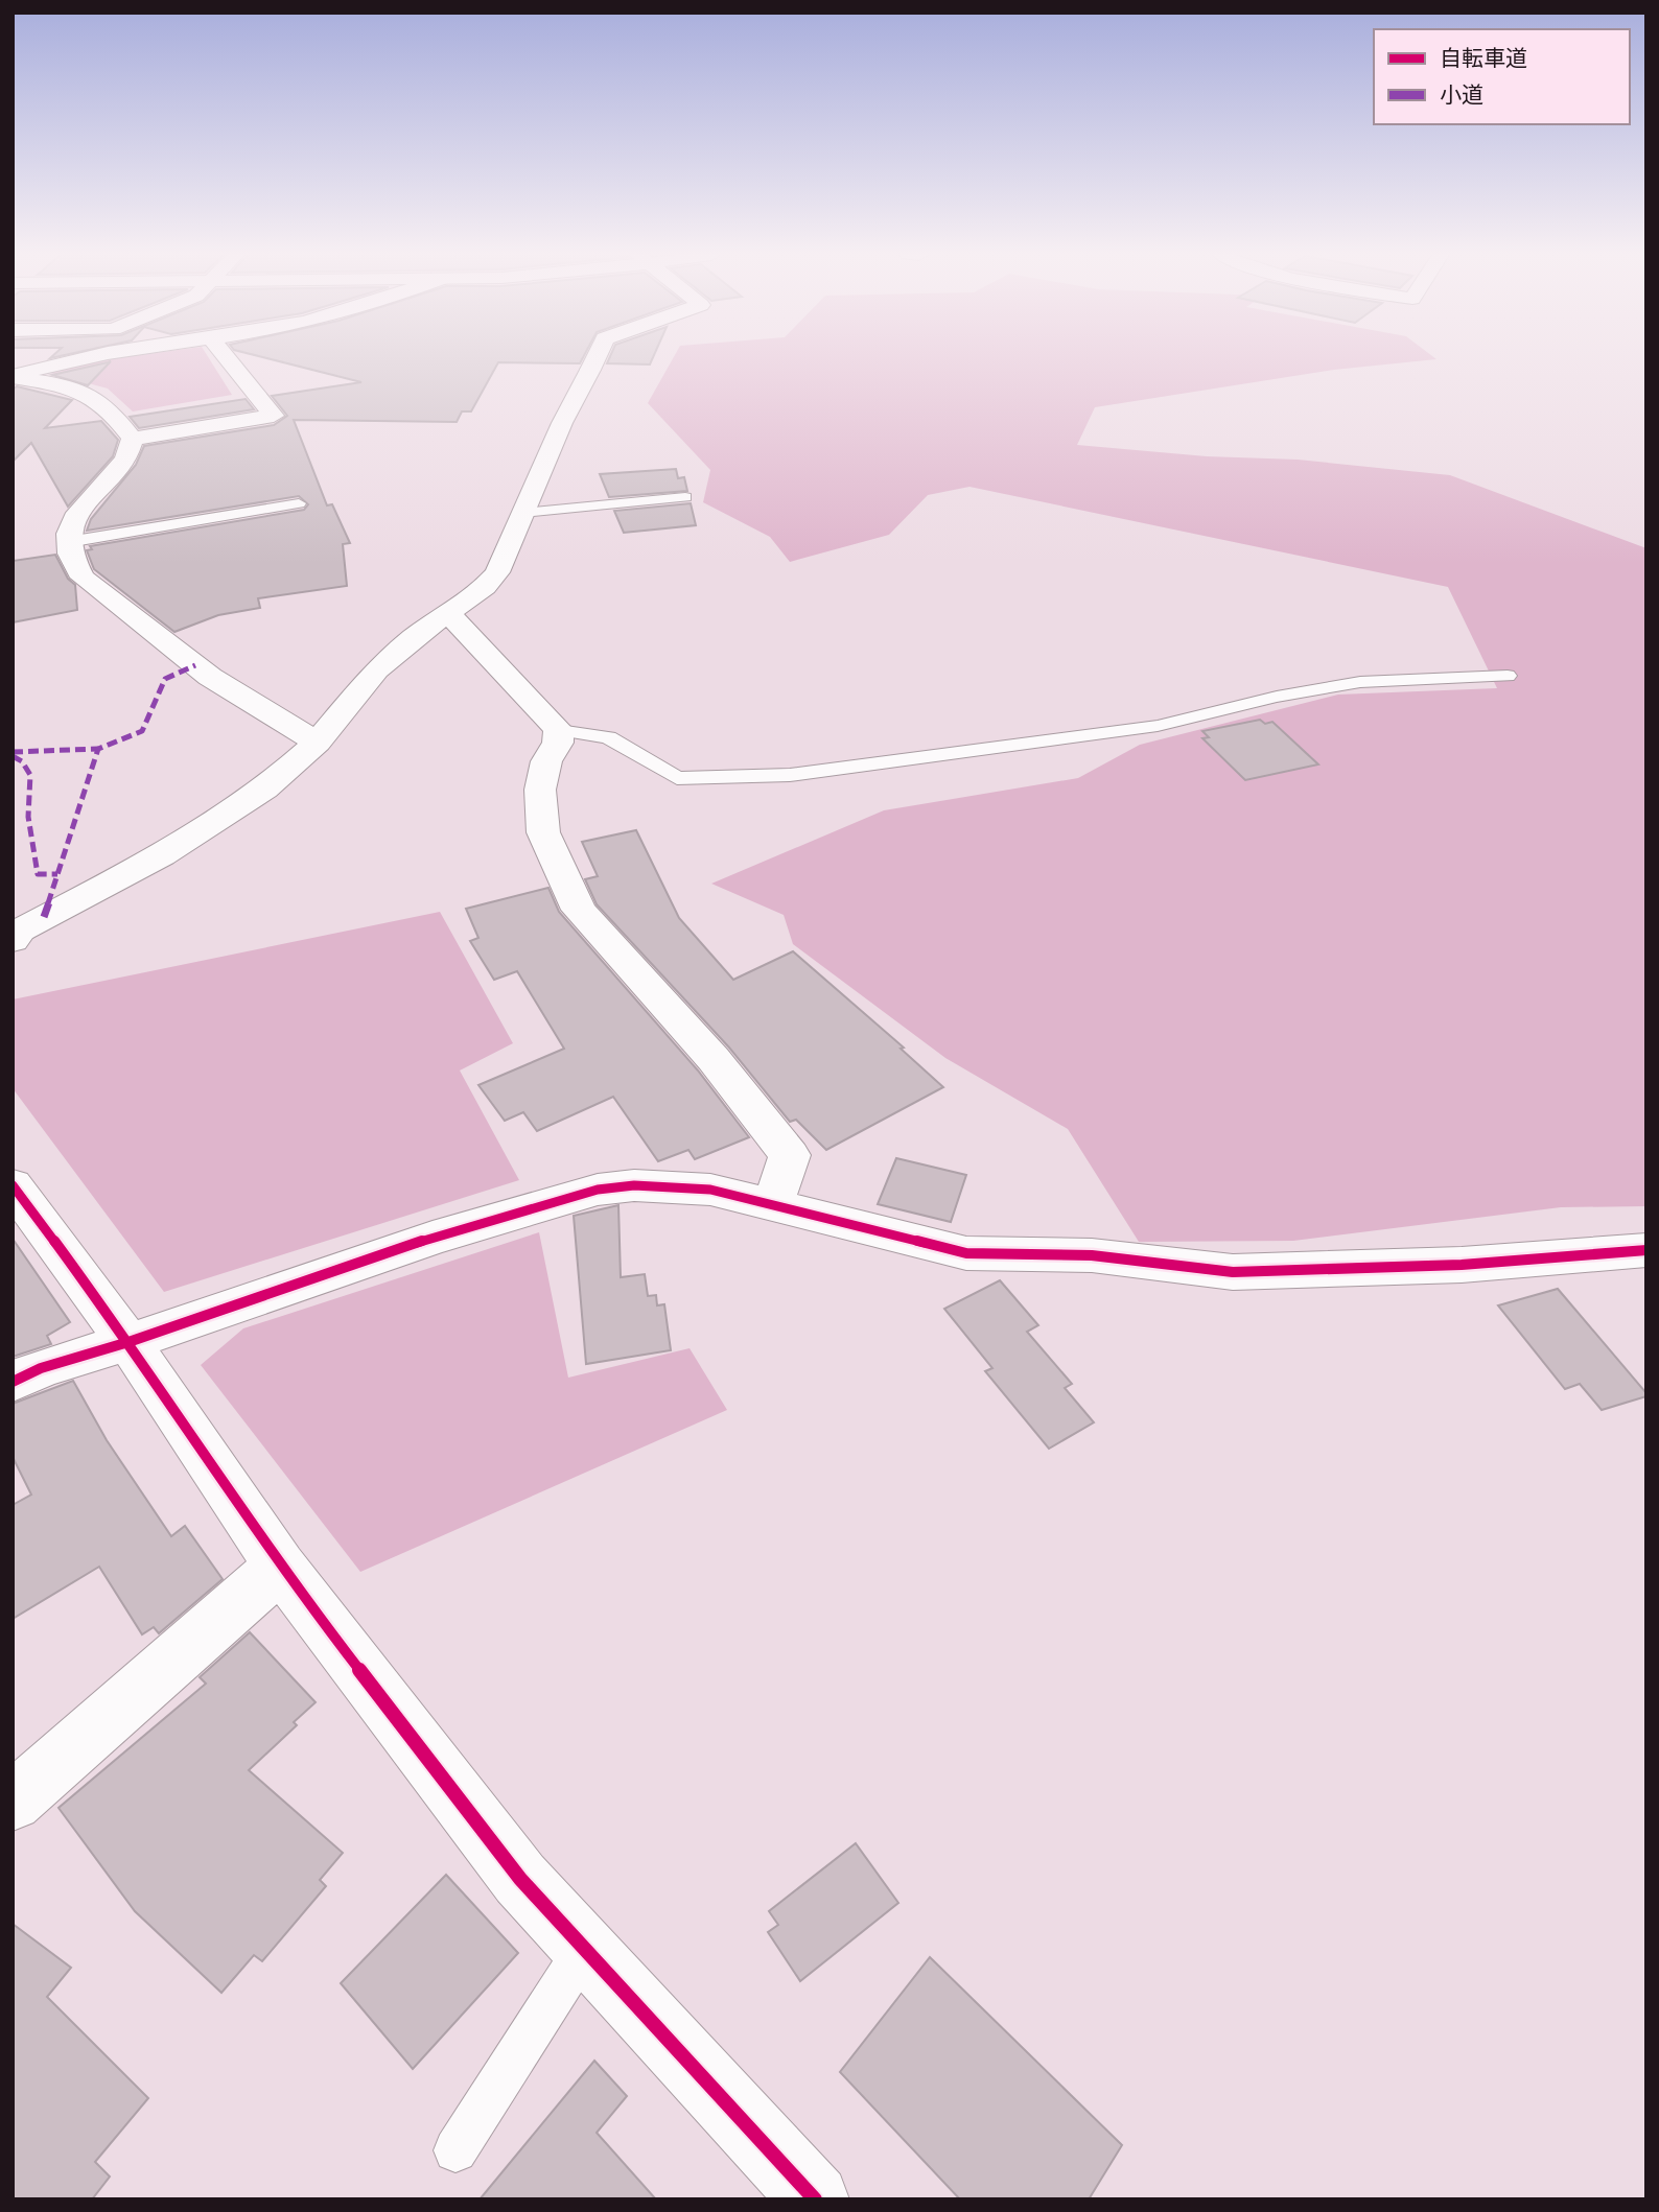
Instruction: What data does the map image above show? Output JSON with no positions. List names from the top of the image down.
{
  "legend": ["自転車道", "小道"]
}
